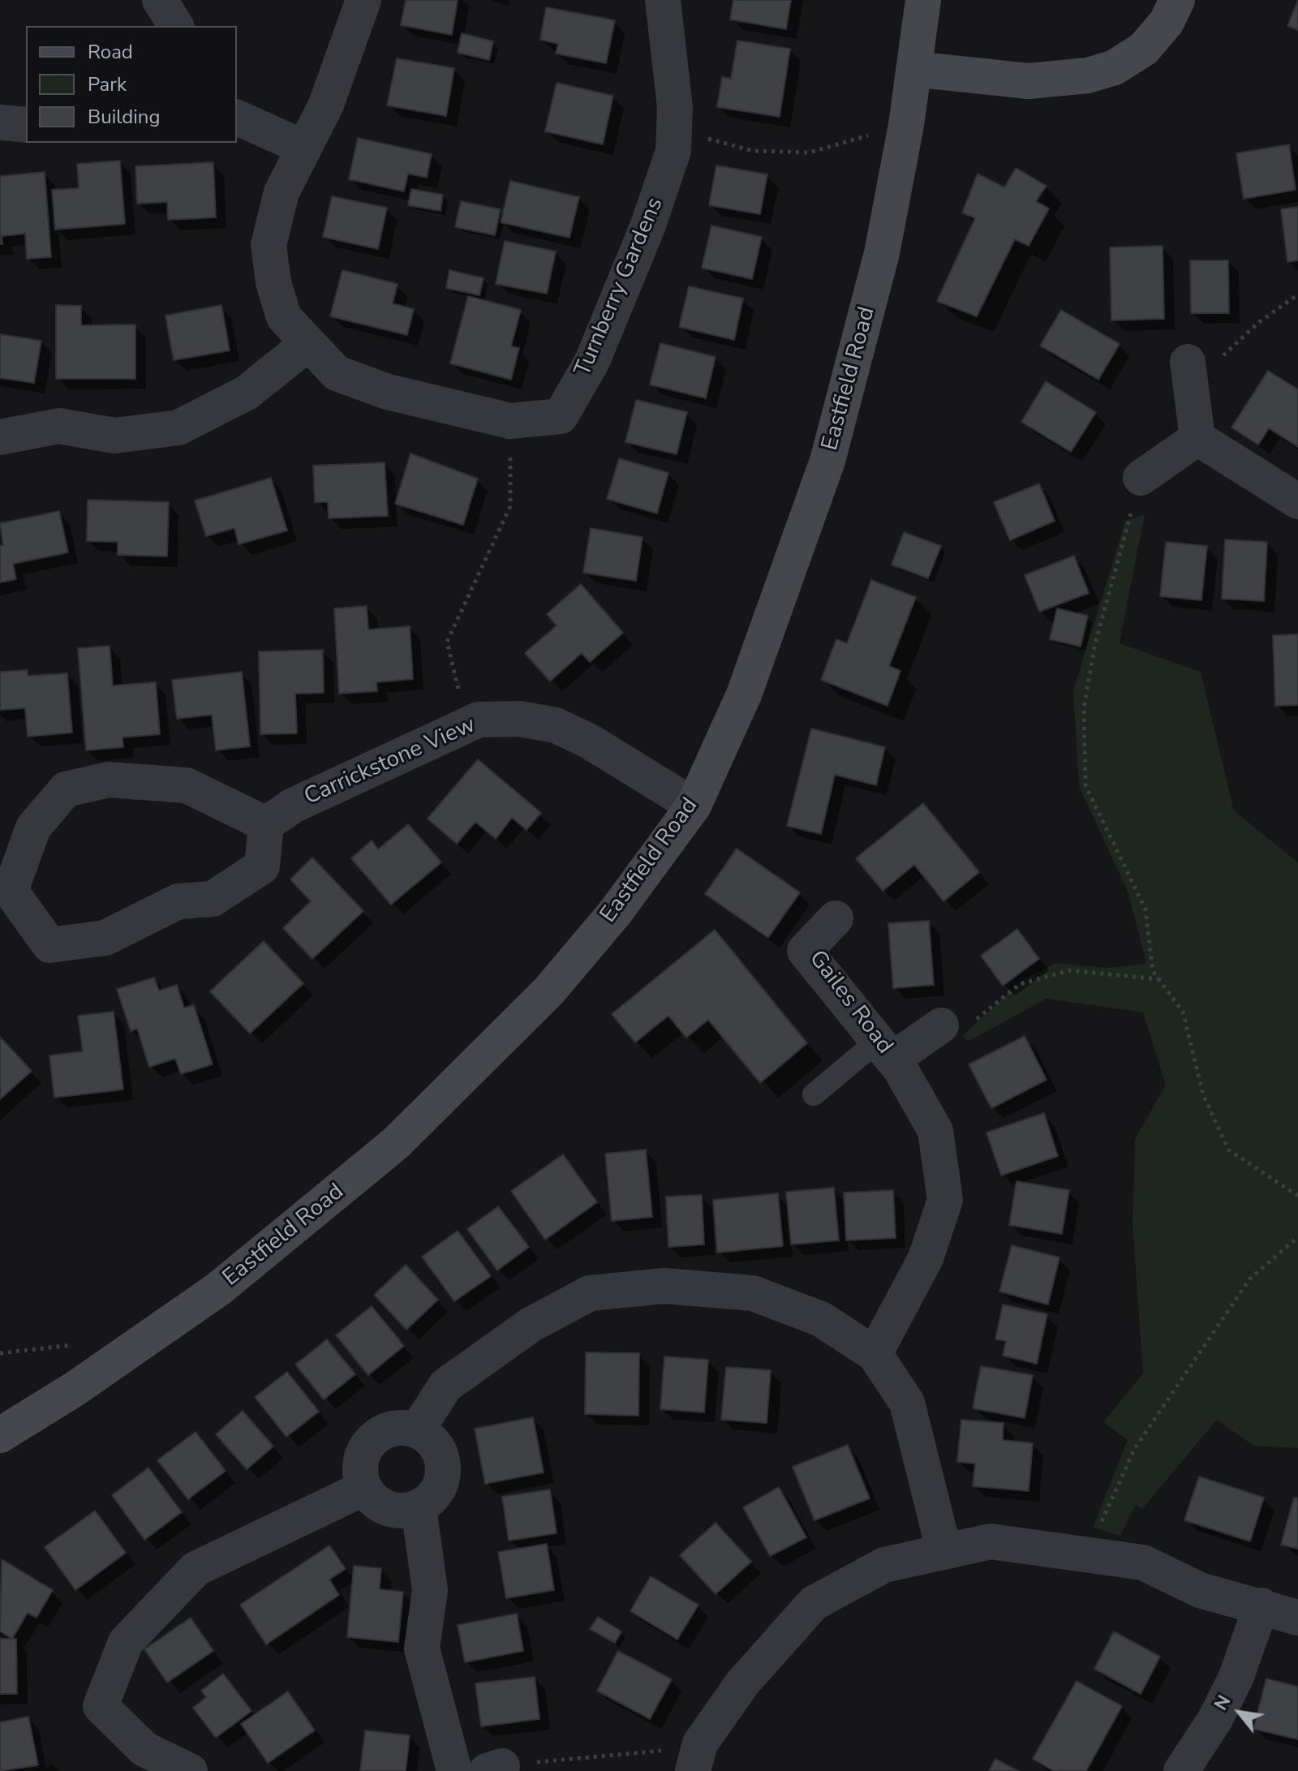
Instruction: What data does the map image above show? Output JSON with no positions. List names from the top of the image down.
{
  "streets": {
    "street": [
      "Turnberry Gardens",
      "Eastfield Road",
      "Carrickstone View",
      "Gailes Road"
    ]
  },
  "crossings": [
    ["Eastfield Road", "Carrickstone View"]
  ],
  "legend": ["Road", "Park", "Building"],
  "north": "top left"
}
